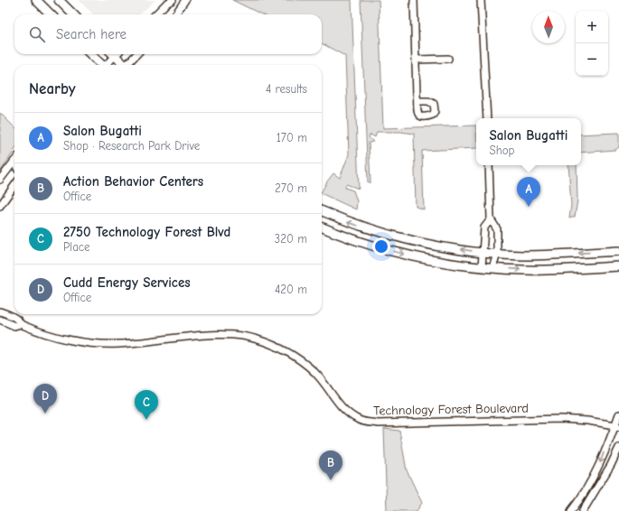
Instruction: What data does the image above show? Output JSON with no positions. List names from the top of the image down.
{
  "streets": {
    "street": ["Technology Forest Boulevard"]
  },
  "north": "top",
  "page": {
    "map_buttons": ["+", "−"],
    "search": "Search here",
    "heading": ["Nearby", "4 results"],
    "list": [
      {
        "mark": "A",
        "name": "Salon Bugatti",
        "note": "Shop · Research Park Drive",
        "value": "170 m"
      },
      {
        "mark": "B",
        "name": "Action Behavior Centers",
        "note": "Office",
        "value": "270 m"
      },
      {
        "mark": "C",
        "name": "2750 Technology Forest Blvd",
        "note": "Place",
        "value": "320 m"
      },
      {
        "mark": "D",
        "name": "Cudd Energy Services",
        "note": "Office",
        "value": "420 m"
      }
    ],
    "popup": ["Salon Bugatti", "Shop"],
    "pins": [
      "A",
      "D",
      "C",
      "B"
    ]
  }
}
